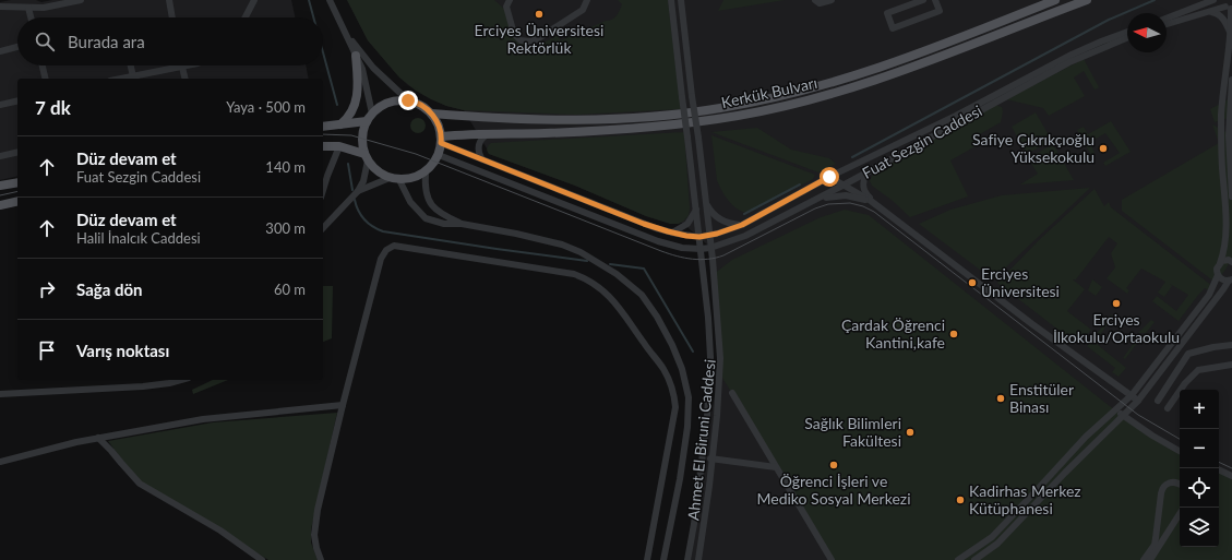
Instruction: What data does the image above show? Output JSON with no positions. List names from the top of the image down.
{
  "streets": {
    "main road": ["Kerkük Bulvarı"],
    "street": ["Fuat Sezgin Caddesi", "Ahmet El Biruni Caddesi"]
  },
  "crossings": [
    ["Kerkük Bulvarı", "Fuat Sezgin Caddesi"],
    ["Fuat Sezgin Caddesi", "Ahmet El Biruni Caddesi"]
  ],
  "places": [
    "Erciyes Üniversitesi Rektörlük",
    "Safiye Çıkrıkçıoğlu Yüksekokulu",
    "Erciyes Üniversitesi",
    "Erciyes İlkokulu/Ortaokulu",
    "Çardak Öğrenci Kantini,kafe",
    "Enstitüler Binası",
    "Sağlık Bilimleri Fakültesi",
    "Öğrenci İşleri ve Mediko Sosyal Merkezi",
    "Kadirhas Merkez Kütüphanesi"
  ],
  "north": "left",
  "page": {
    "search": "Burada ara",
    "heading": ["7 dk", "Yaya · 500 m"],
    "list": [
      ["Düz devam et", "Fuat Sezgin Caddesi", "140 m"],
      ["Düz devam et", "Halil İnalcık Caddesi", "300 m"],
      ["Sağa dön", "60 m"],
      "Varış noktası"
    ],
    "map_buttons": ["+", "−"]
  }
}
